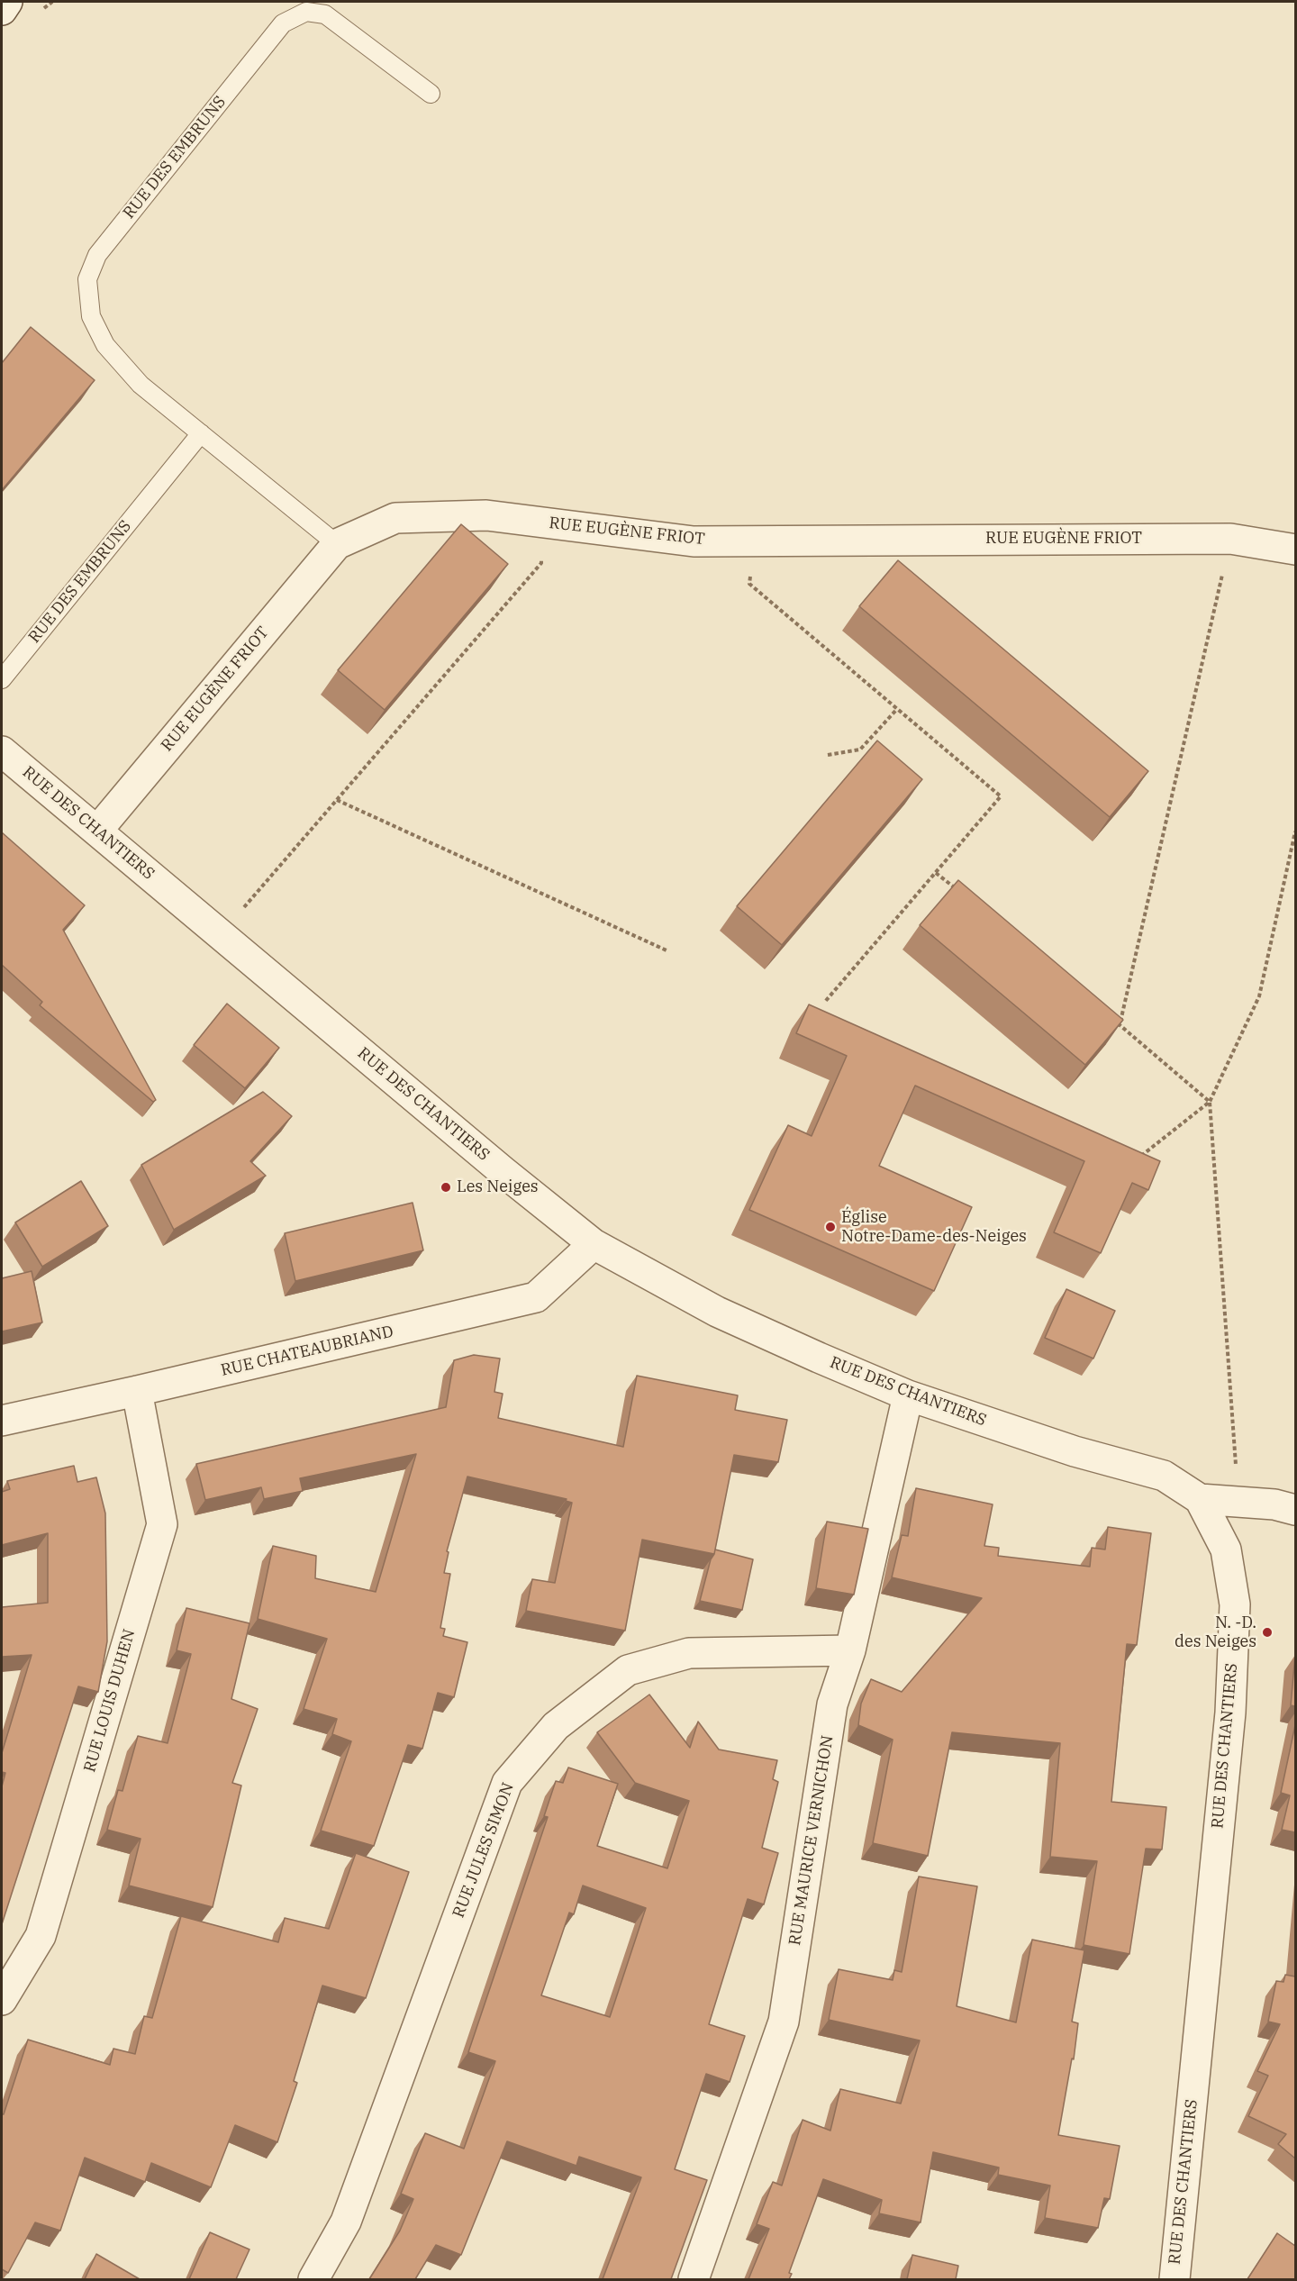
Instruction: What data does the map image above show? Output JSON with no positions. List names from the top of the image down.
{
  "streets": {
    "street": [
      "RUE EUGÈNE FRIOT",
      "RUE DES CHANTIERS",
      "RUE CHATEAUBRIAND",
      "RUE LOUIS DUHEN",
      "RUE MAURICE VERNICHON",
      "RUE JULES SIMON"
    ],
    "lane": ["RUE DES EMBRUNS"]
  },
  "crossings": [
    ["RUE DES EMBRUNS", "RUE EUGÈNE FRIOT"],
    ["RUE EUGÈNE FRIOT", "RUE DES CHANTIERS"],
    ["RUE DES CHANTIERS", "RUE CHATEAUBRIAND"],
    ["RUE DES CHANTIERS", "RUE MAURICE VERNICHON"],
    ["RUE CHATEAUBRIAND", "RUE LOUIS DUHEN"],
    ["RUE MAURICE VERNICHON", "RUE JULES SIMON"]
  ],
  "places": ["Les Neiges", "Église Notre-Dame-des-Neiges", "N. -D. des Neiges"]
}
